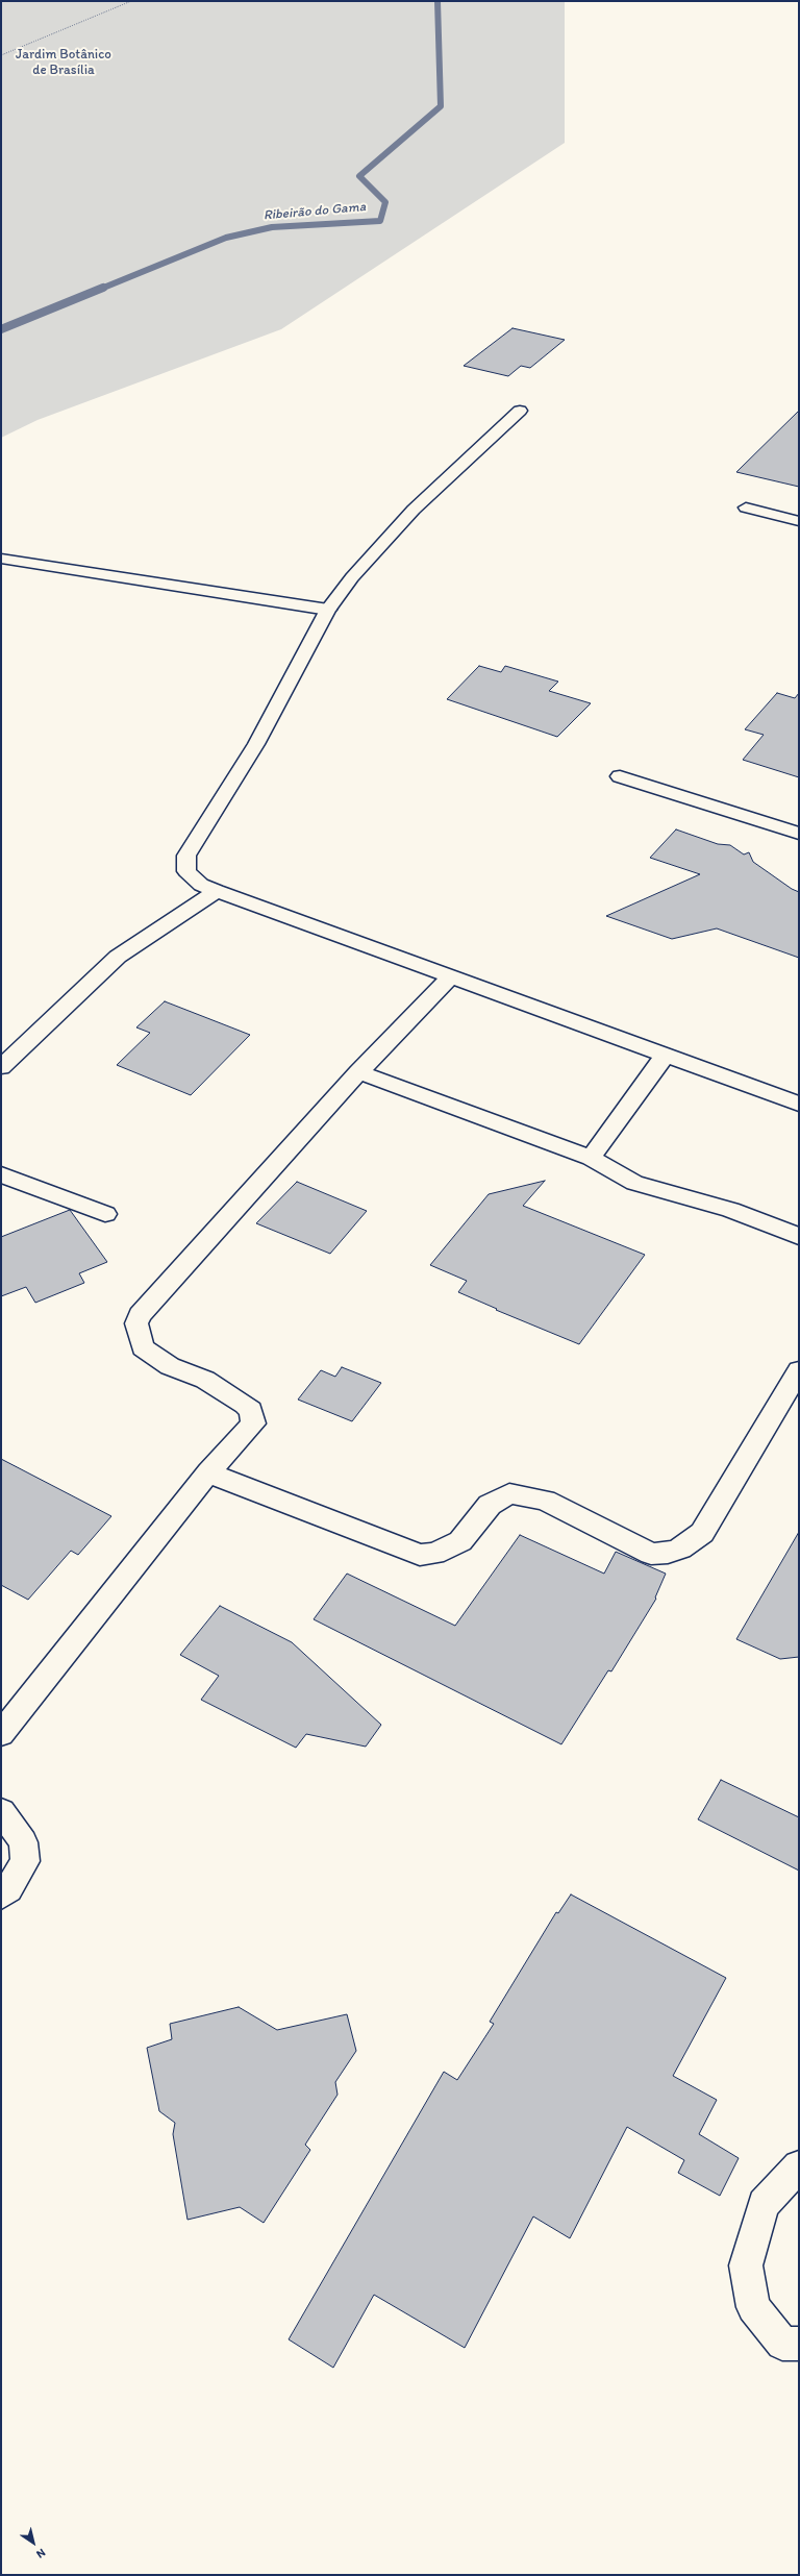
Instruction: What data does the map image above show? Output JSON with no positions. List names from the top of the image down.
{
  "water": ["Ribeirão do Gama"],
  "parks": ["Jardim Botânico de Brasília"],
  "north": "bottom right"
}
